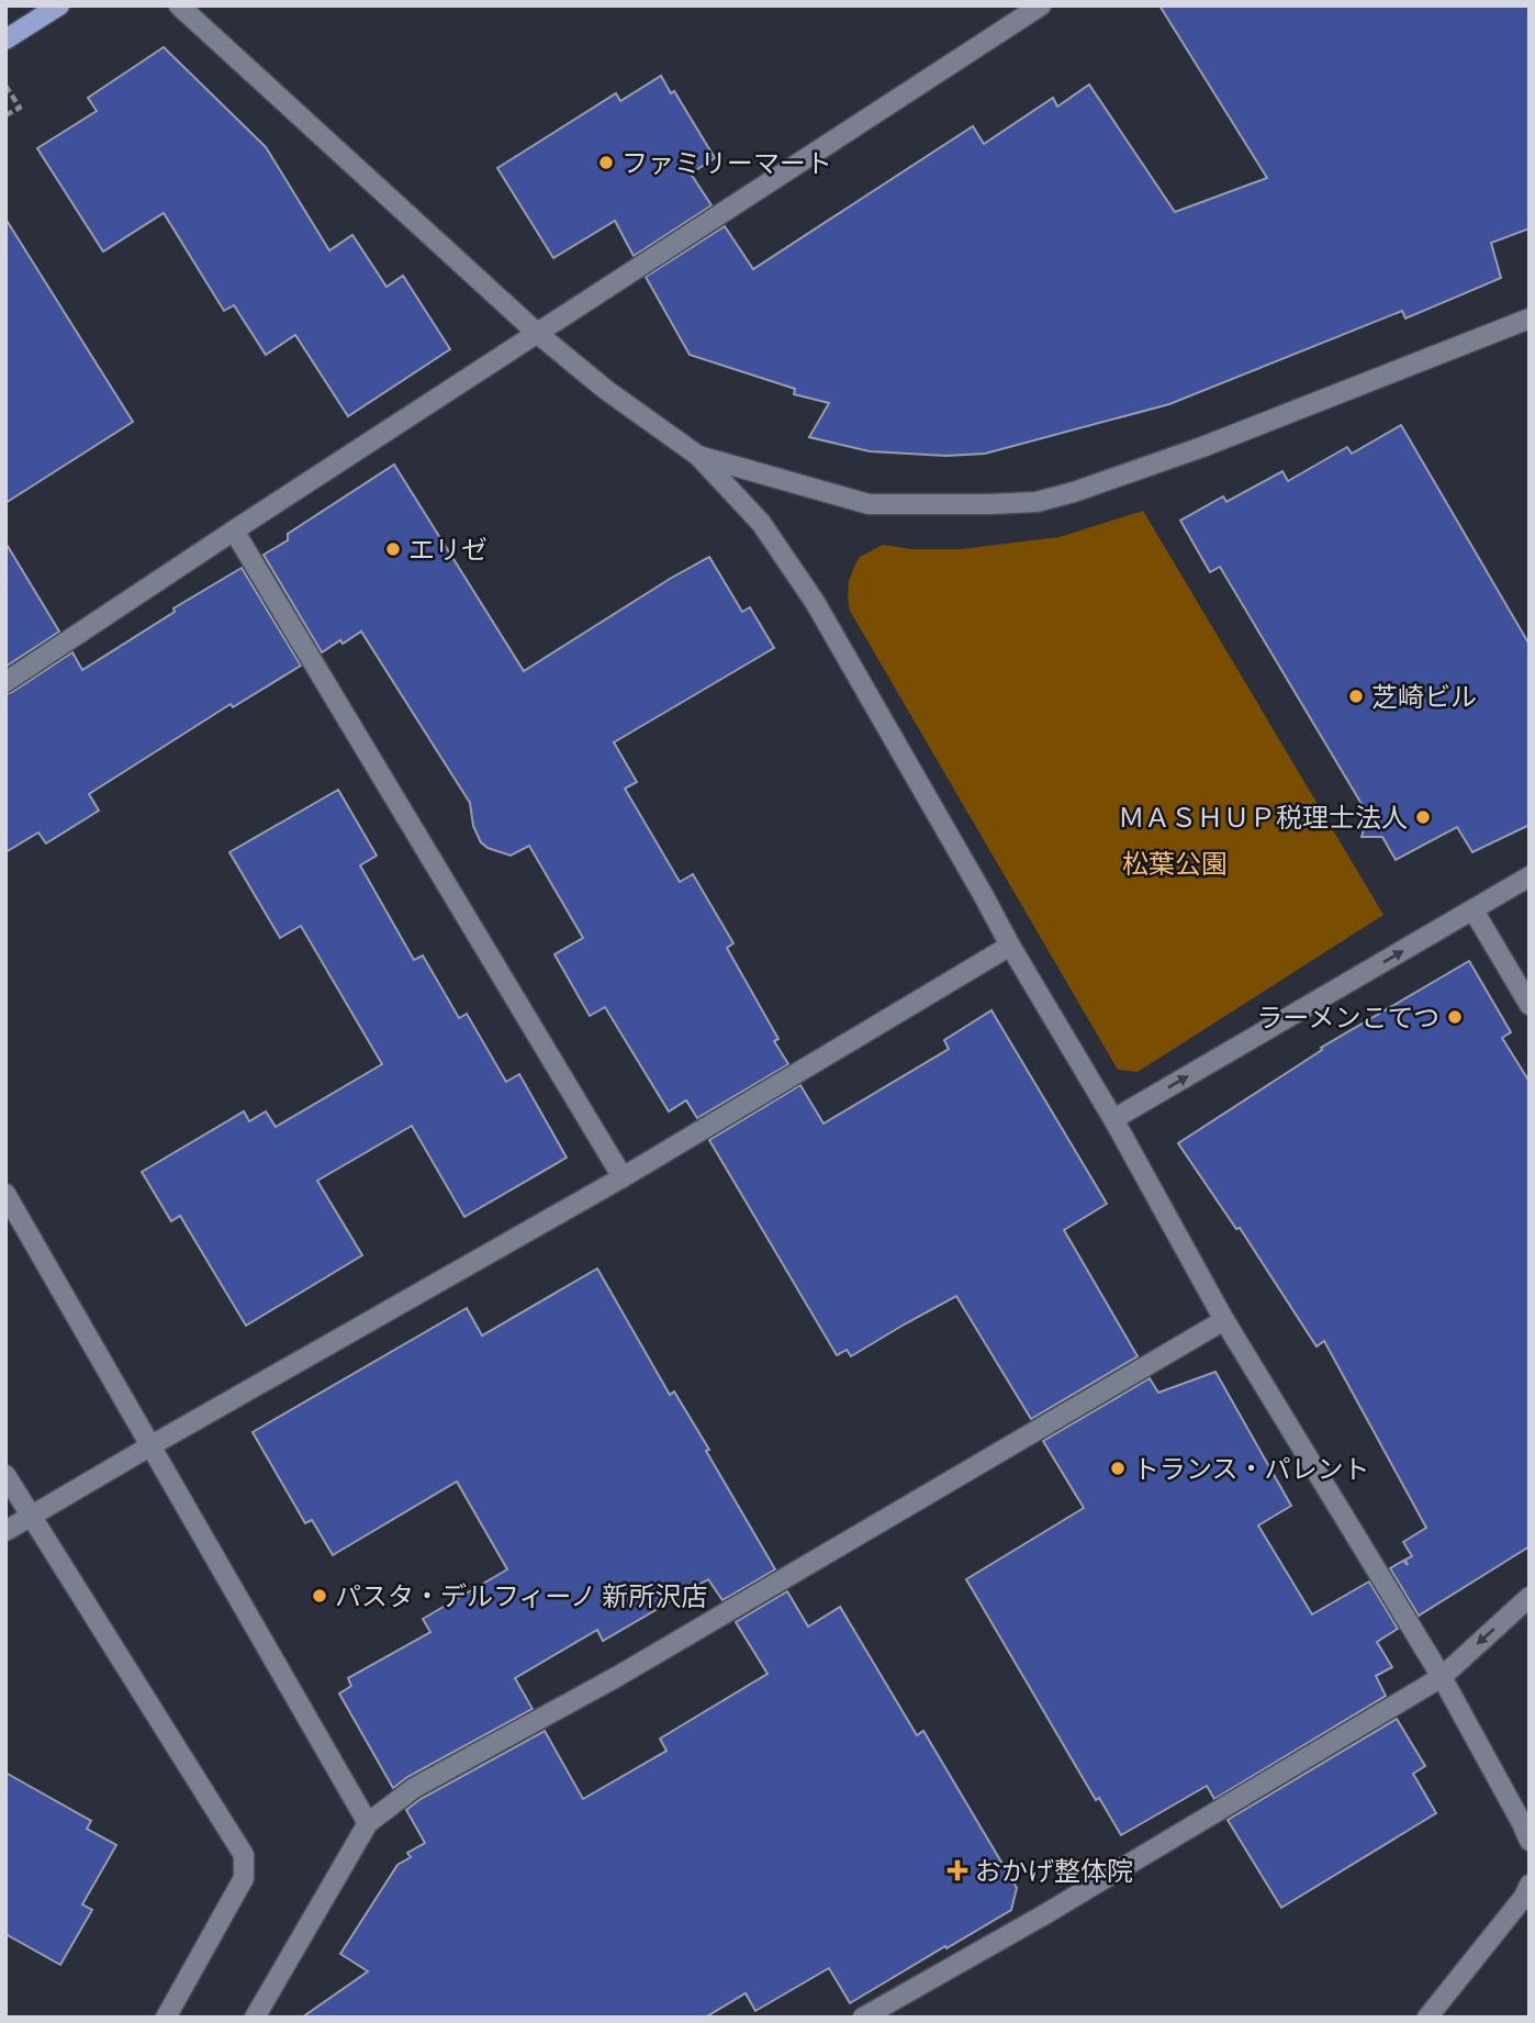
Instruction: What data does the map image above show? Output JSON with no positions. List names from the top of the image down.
{
  "parks": ["松葉公園"],
  "places": {
    "other": [
      "ファミリーマート",
      "エリゼ",
      "芝崎ビル",
      "ＭＡＳＨＵＰ税理士法人",
      "ラーメンこてつ",
      "トランス・パレント",
      "パスタ・デルフィーノ 新所沢店"
    ],
    "health": ["おかげ整体院"]
  }
}
